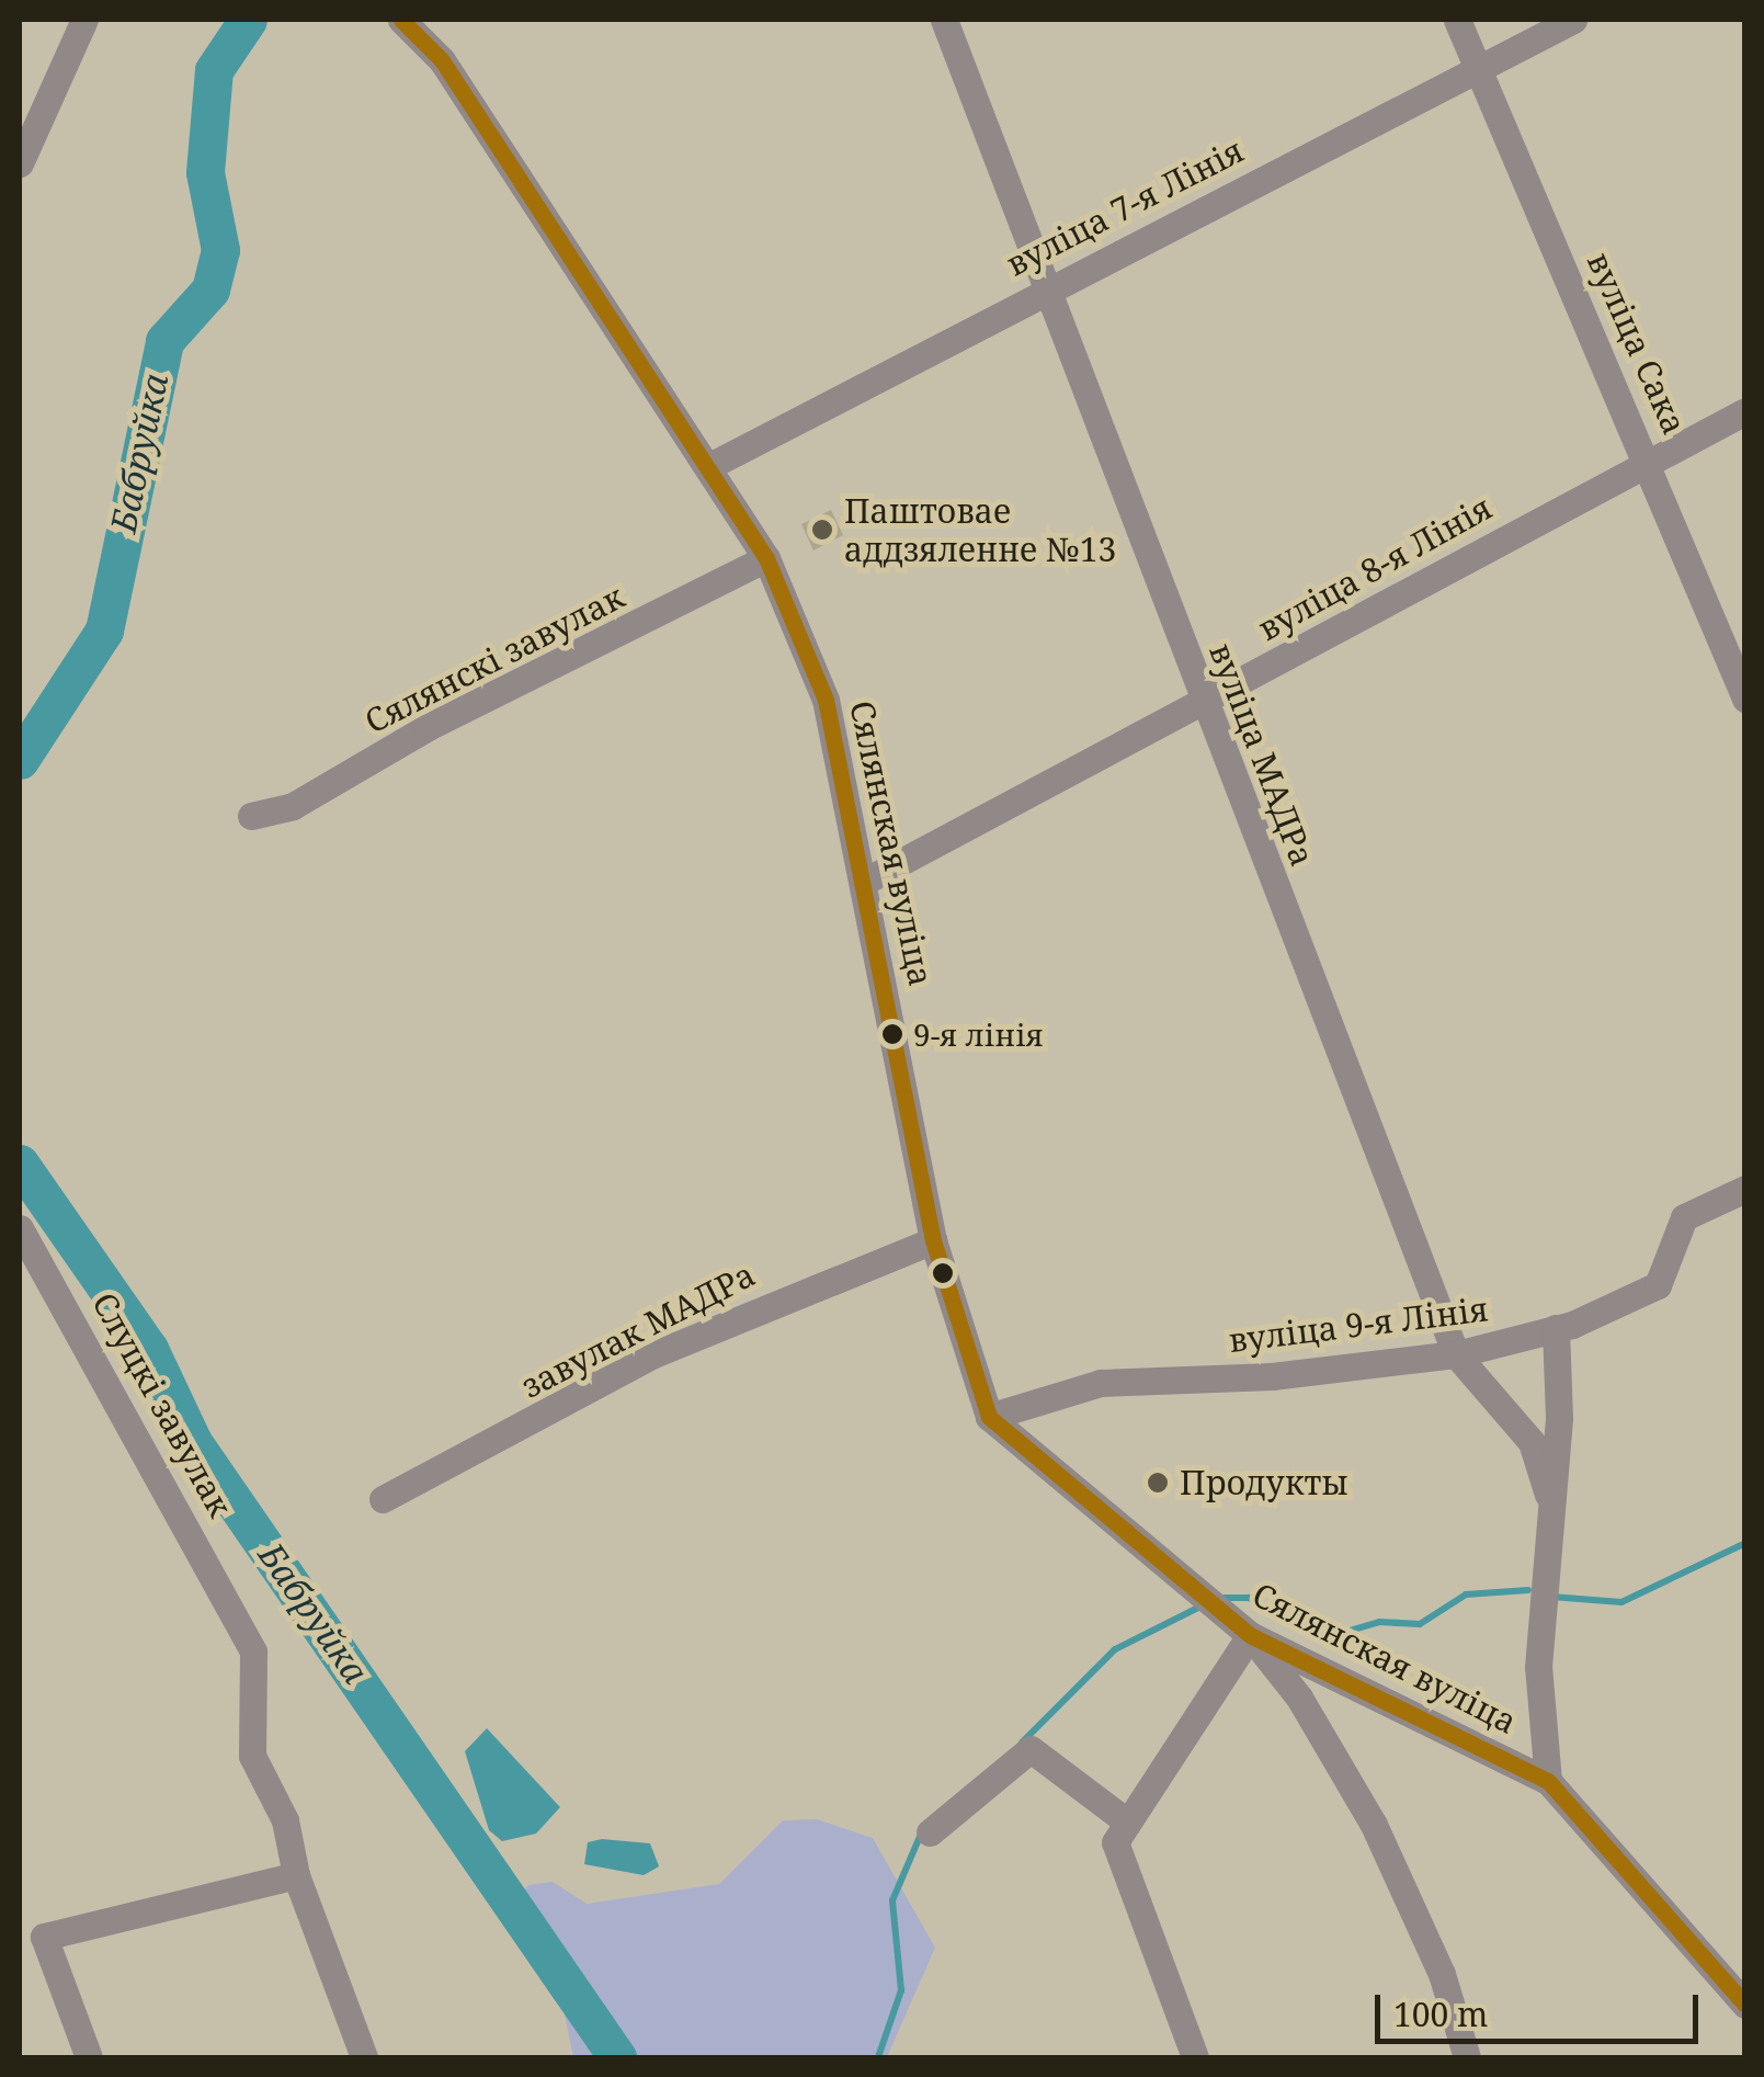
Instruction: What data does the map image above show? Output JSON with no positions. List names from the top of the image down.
{
  "streets": {
    "street": [
      "вуліца 7-я Лінія",
      "вуліца Сака",
      "вуліца 8-я Лінія",
      "Сялянскі завулак",
      "вуліца МАДРа",
      "Сялянская вуліца",
      "вуліца 9-я Лінія",
      "завулак МАДРа",
      "Слуцкі завулак"
    ]
  },
  "crossings": [
    ["вуліца 7-я Лінія", "вуліца Сака"],
    ["вуліца 7-я Лінія", "вуліца МАДРа"],
    ["вуліца 7-я Лінія", "Сялянская вуліца"],
    ["вуліца Сака", "вуліца 8-я Лінія"],
    ["вуліца 8-я Лінія", "вуліца МАДРа"],
    ["вуліца 8-я Лінія", "Сялянская вуліца"],
    ["Сялянскі завулак", "Сялянская вуліца"],
    ["вуліца МАДРа", "Сялянская вуліца"],
    ["вуліца МАДРа", "вуліца 9-я Лінія"],
    ["Сялянская вуліца", "вуліца 9-я Лінія"],
    ["Сялянская вуліца", "завулак МАДРа"]
  ],
  "water": ["Бабруйка"],
  "places": ["Паштовае аддзяленне №13", "9-я лінія", "Продукты"],
  "scale_bar": "100 m"
}
